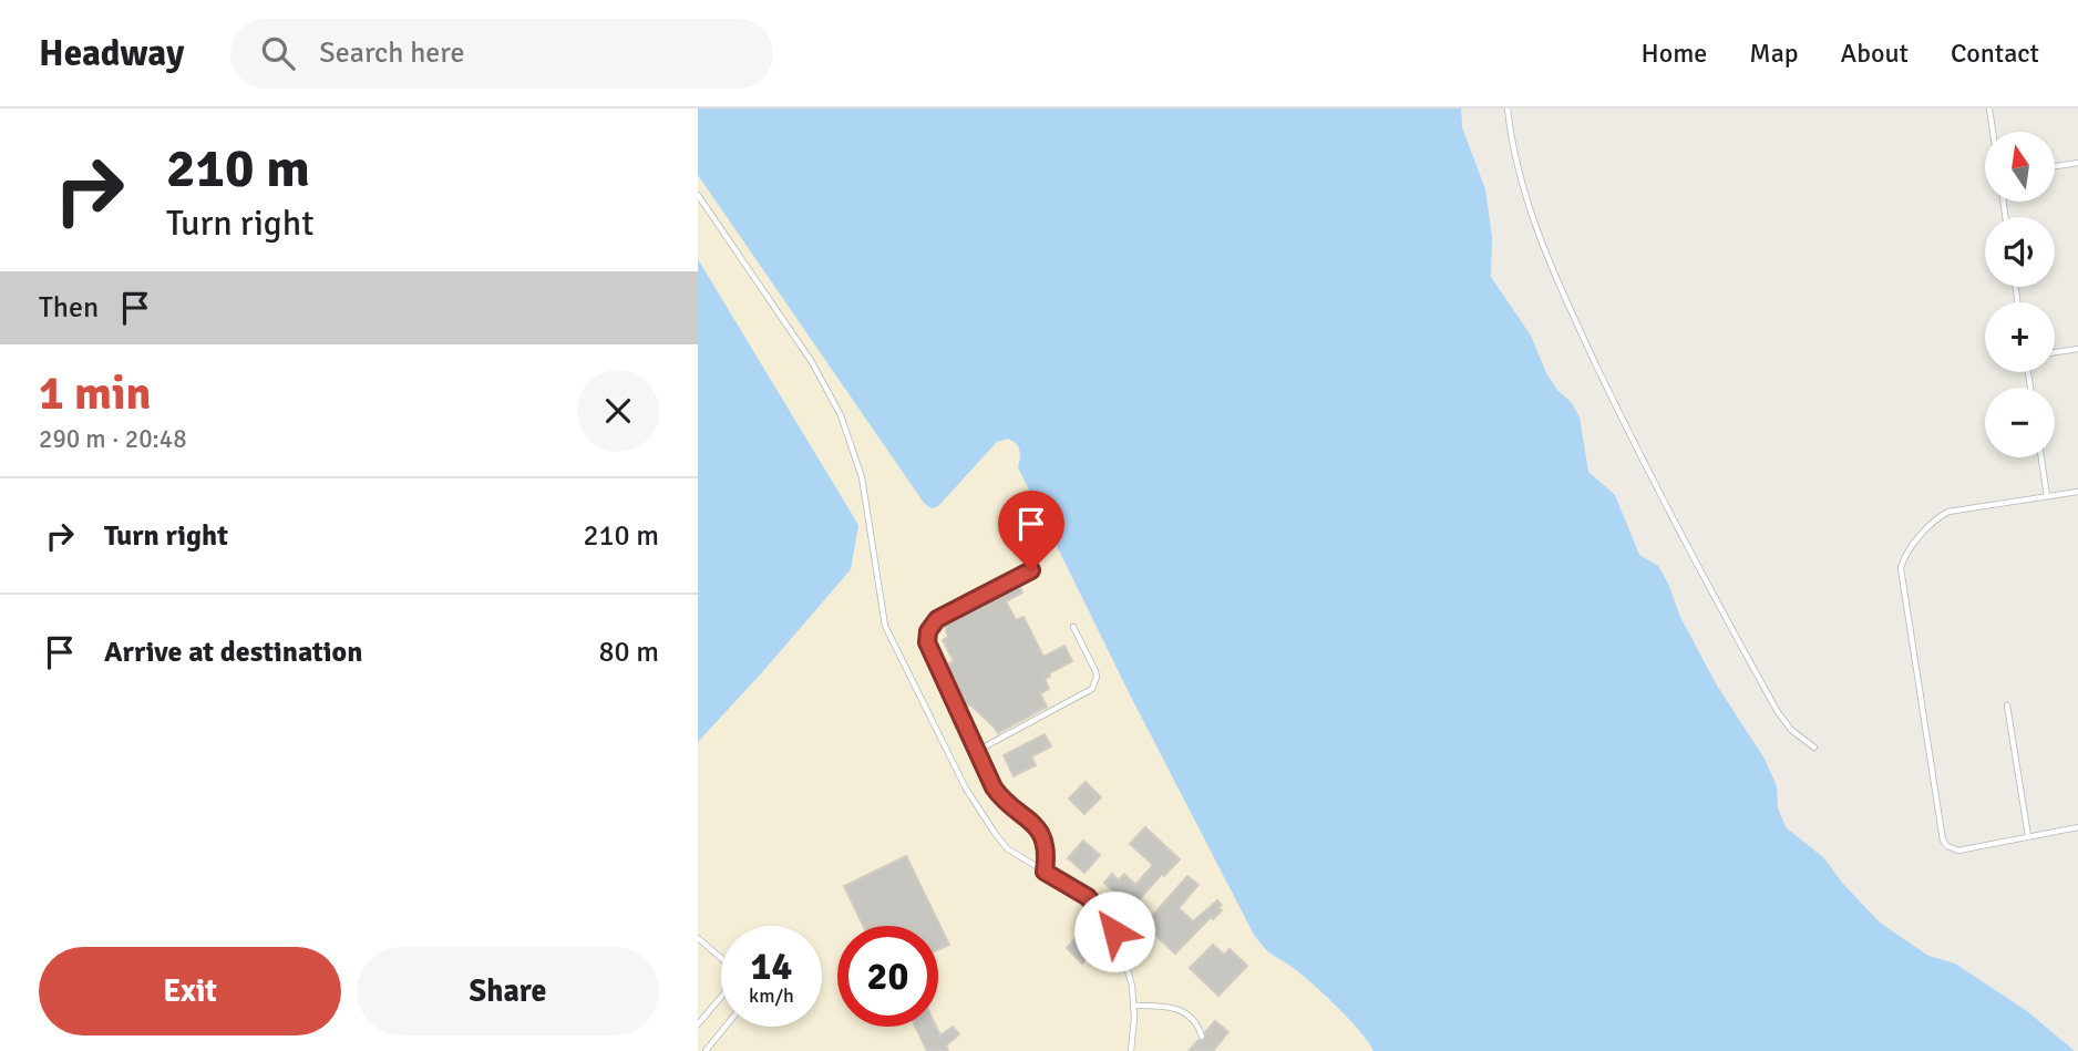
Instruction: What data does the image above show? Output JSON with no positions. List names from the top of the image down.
{
  "north": "top",
  "page": {
    "header": "Headway",
    "search": "Search here",
    "nav": [
      "Home",
      "Map",
      "About",
      "Contact"
    ],
    "turn": ["210 m", "Turn right"],
    "map_buttons": ["+", "−"],
    "then": "Then",
    "heading": ["1 min", "290 m · 20:48"],
    "list": [
      {
        "name": "Turn right",
        "value": "210 m"
      },
      {
        "name": "Arrive at destination",
        "value": "80 m"
      }
    ],
    "speed": "14 km/h",
    "limit": "20",
    "buttons": ["Exit", "Share"]
  }
}
